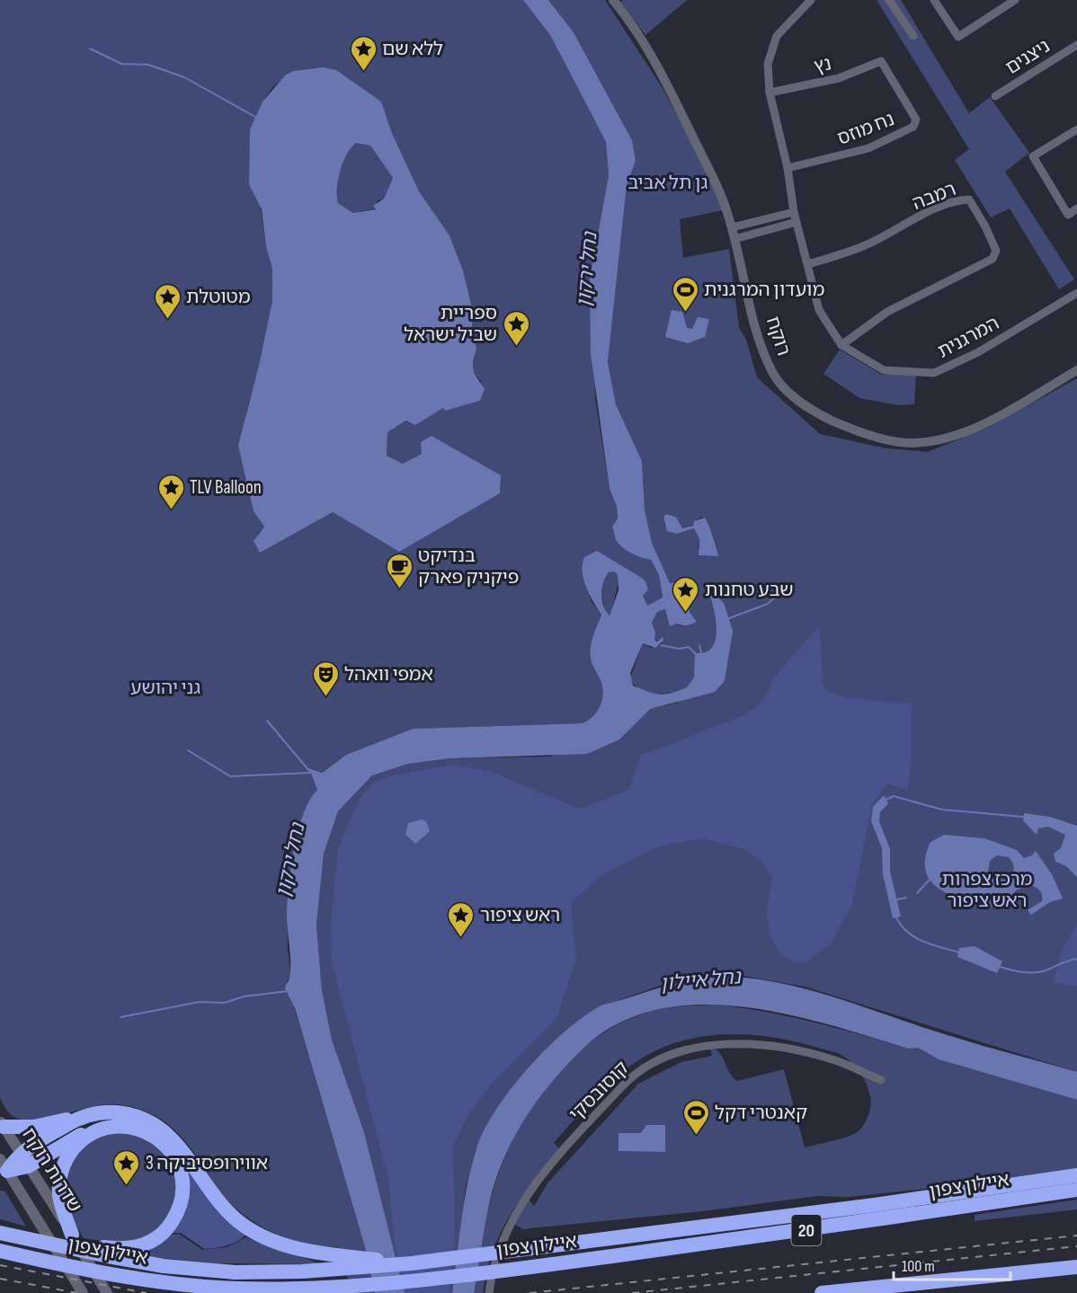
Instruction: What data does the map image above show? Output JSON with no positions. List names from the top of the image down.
{
  "streets": {
    "highway": ["איילון צפון", "20"],
    "main road": ["שדרות רוקח"],
    "street": [
      "ניצנים",
      "נץ",
      "נח מוזס",
      "רמבה",
      "רוקח",
      "המרגנית",
      "קוסובסקי"
    ]
  },
  "crossings": [
    ["נץ", "נח מוזס"],
    ["נץ", "המרגנית"],
    ["נח מוזס", "המרגנית"],
    ["רמבה", "המרגנית"]
  ],
  "water": ["נחל ירקון", "נחל איילון"],
  "parks": ["גן תל אביב", "גני יהושע", "מרכז צפרות ראש ציפור"],
  "places": {
    "place": [
      "ללא שם",
      "מטוטלת",
      "ספריית שביל ישראל",
      "TLV Balloon",
      "שבע טחנות",
      "ראש ציפור",
      "אווירופסיביקה 3"
    ],
    "sports": ["מועדון המרגנית", "קאנטרי דקל"],
    "cafe": ["בנדיקט פיקניק פארק"],
    "theatre": ["אמפי וואהל"]
  },
  "scale_bar": "100 m"
}
